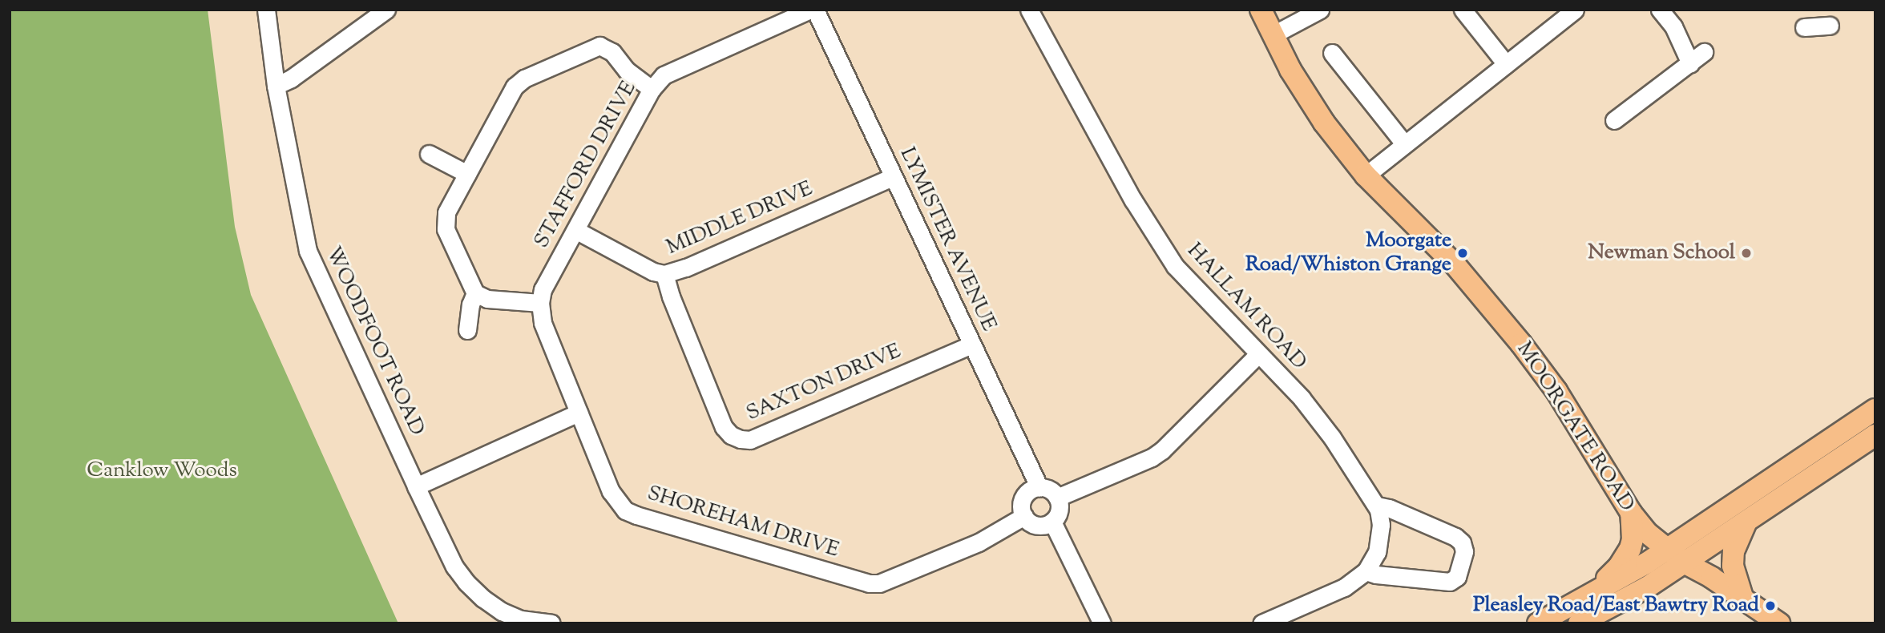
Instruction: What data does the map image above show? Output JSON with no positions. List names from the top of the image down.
{
  "streets": {
    "main road": ["MOORGATE ROAD"],
    "street": [
      "STAFFORD DRIVE",
      "MIDDLE DRIVE",
      "LYMISTER AVENUE",
      "HALLAM ROAD",
      "WOODFOOT ROAD",
      "SAXTON DRIVE",
      "SHOREHAM DRIVE"
    ]
  },
  "crossings": [
    ["STAFFORD DRIVE", "MIDDLE DRIVE"],
    ["STAFFORD DRIVE", "SHOREHAM DRIVE"],
    ["MIDDLE DRIVE", "LYMISTER AVENUE"],
    ["MIDDLE DRIVE", "SAXTON DRIVE"],
    ["LYMISTER AVENUE", "SAXTON DRIVE"],
    ["LYMISTER AVENUE", "SHOREHAM DRIVE"]
  ],
  "parks": ["Canklow Woods"],
  "places": ["Moorgate Road/Whiston Grange", "Newman School", "Pleasley Road/East Bawtry Road"]
}
